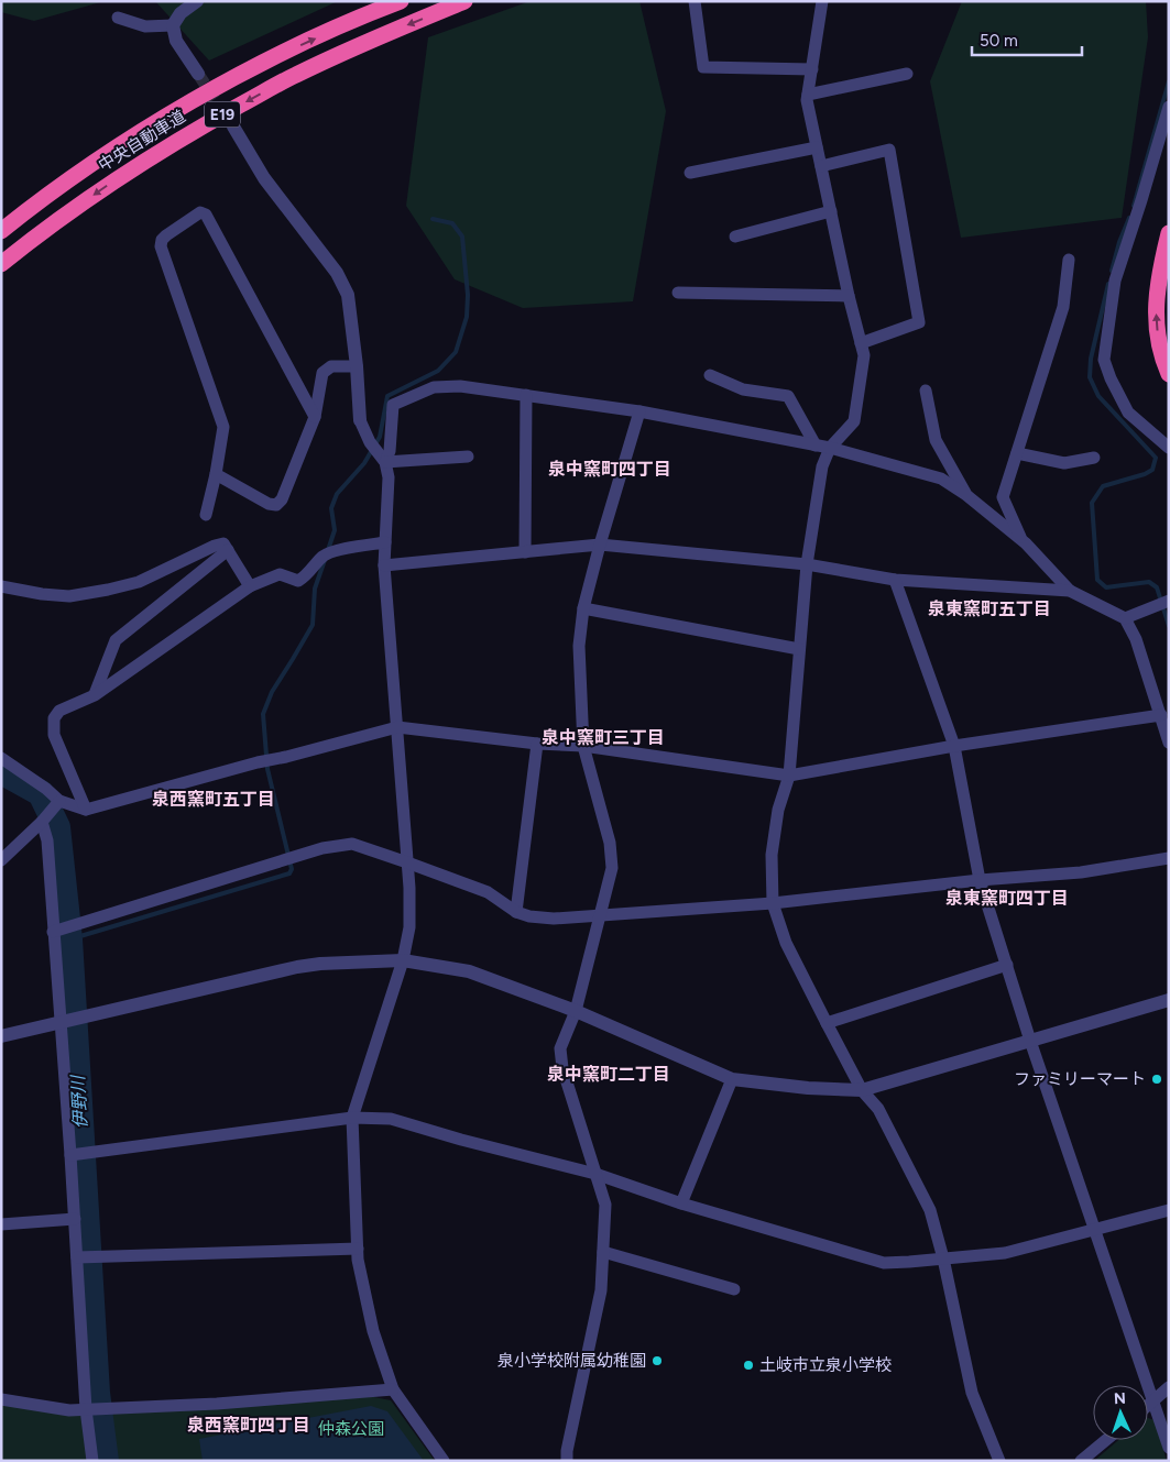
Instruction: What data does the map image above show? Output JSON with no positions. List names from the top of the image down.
{
  "streets": {
    "highway": ["E19", "中央自動車道"]
  },
  "districts": [
    "泉中窯町四丁目",
    "泉東窯町五丁目",
    "泉中窯町三丁目",
    "泉西窯町五丁目",
    "泉東窯町四丁目",
    "泉中窯町二丁目",
    "泉西窯町四丁目"
  ],
  "water": ["伊野川"],
  "parks": ["仲森公園"],
  "places": ["ファミリーマート", "泉小学校附属幼稚園", "土岐市立泉小学校"],
  "scale_bar": "50 m",
  "north": "top"
}
